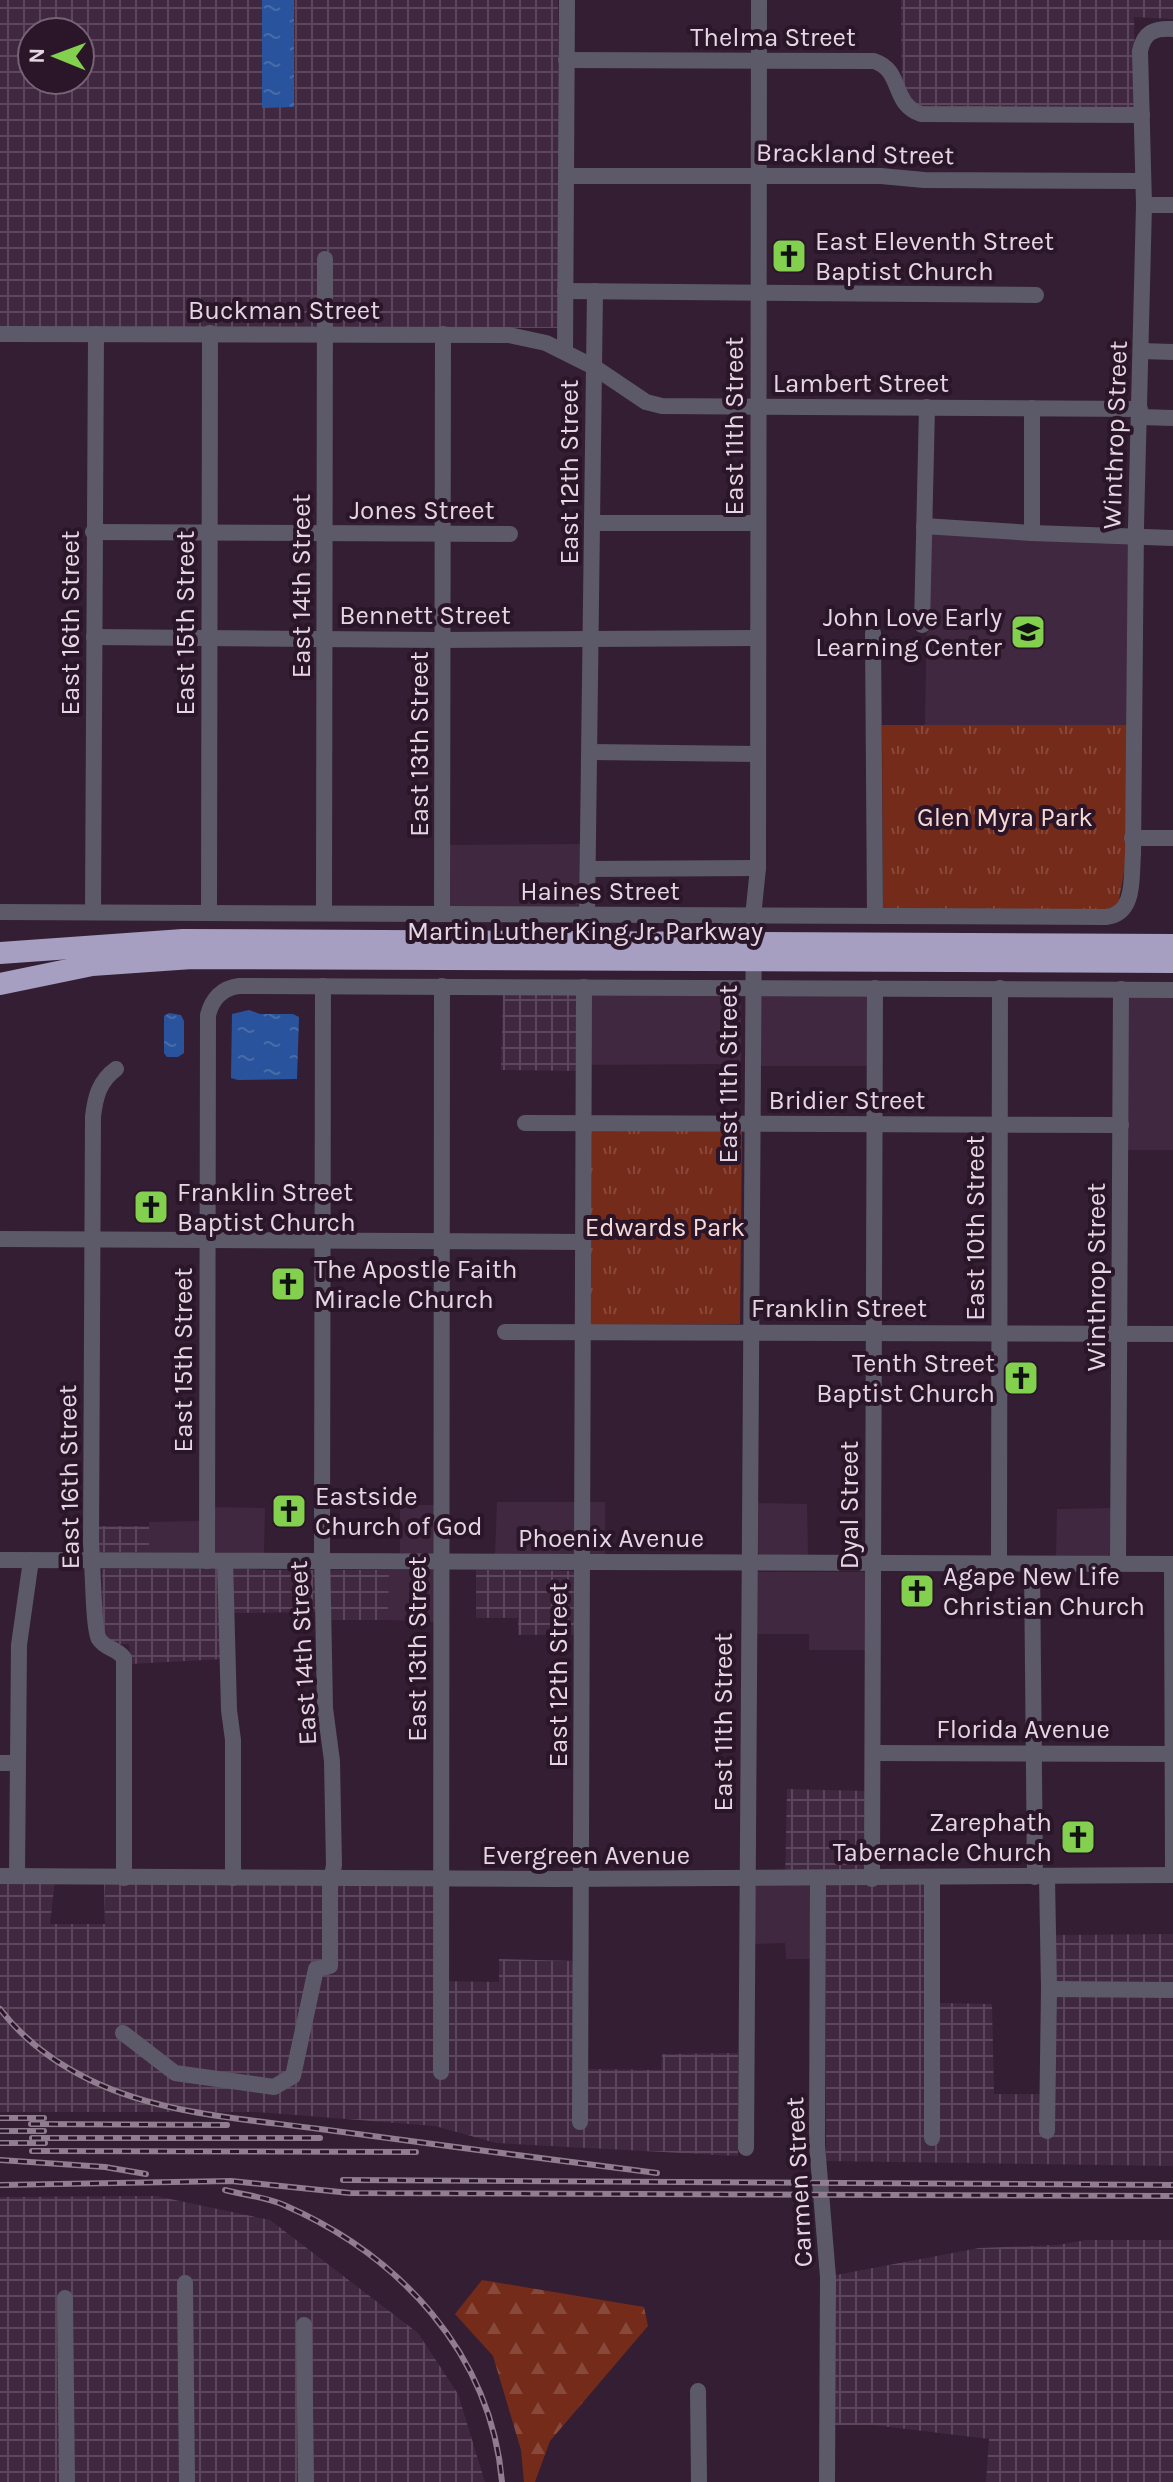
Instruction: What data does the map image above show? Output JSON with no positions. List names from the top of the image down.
{
  "streets": {
    "highway": ["Martin Luther King Jr. Parkway"],
    "street": [
      "Thelma Street",
      "Brackland Street",
      "Buckman Street",
      "Lambert Street",
      "East 11th Street",
      "Winthrop Street",
      "East 12th Street",
      "Jones Street",
      "East 14th Street",
      "Bennett Street",
      "East 16th Street",
      "East 15th Street",
      "East 13th Street",
      "Haines Street",
      "Bridier Street",
      "East 10th Street",
      "Franklin Street",
      "Dyal Street",
      "Phoenix Avenue",
      "Florida Avenue",
      "Evergreen Avenue",
      "Carmen Street"
    ]
  },
  "crossings": [
    ["Thelma Street", "East 11th Street"],
    ["Thelma Street", "Winthrop Street"],
    ["Thelma Street", "East 12th Street"],
    ["Brackland Street", "East 11th Street"],
    ["Brackland Street", "Winthrop Street"],
    ["Brackland Street", "East 12th Street"],
    ["Buckman Street", "East 12th Street"],
    ["Buckman Street", "East 14th Street"],
    ["Buckman Street", "East 16th Street"],
    ["Buckman Street", "East 15th Street"],
    ["Buckman Street", "East 13th Street"],
    ["Lambert Street", "East 11th Street"],
    ["Lambert Street", "Winthrop Street"],
    ["Lambert Street", "East 12th Street"],
    ["East 11th Street", "Bennett Street"],
    ["East 11th Street", "Haines Street"],
    ["East 11th Street", "Bridier Street"],
    ["East 11th Street", "Franklin Street"],
    ["East 11th Street", "Phoenix Avenue"],
    ["East 11th Street", "Evergreen Avenue"],
    ["Winthrop Street", "Haines Street"],
    ["Winthrop Street", "Bridier Street"],
    ["Winthrop Street", "Franklin Street"],
    ["Winthrop Street", "Phoenix Avenue"],
    ["East 12th Street", "Bennett Street"],
    ["East 12th Street", "Haines Street"],
    ["East 12th Street", "Bridier Street"],
    ["East 12th Street", "Franklin Street"],
    ["East 12th Street", "Phoenix Avenue"],
    ["East 12th Street", "Evergreen Avenue"],
    ["Jones Street", "East 14th Street"],
    ["Jones Street", "East 16th Street"],
    ["Jones Street", "East 15th Street"],
    ["Jones Street", "East 13th Street"],
    ["East 14th Street", "Bennett Street"],
    ["East 14th Street", "East 15th Street"],
    ["East 14th Street", "Haines Street"],
    ["East 14th Street", "Phoenix Avenue"],
    ["East 14th Street", "Evergreen Avenue"],
    ["Bennett Street", "East 16th Street"],
    ["Bennett Street", "East 15th Street"],
    ["Bennett Street", "East 13th Street"],
    ["East 16th Street", "Haines Street"],
    ["East 16th Street", "Phoenix Avenue"],
    ["East 16th Street", "Evergreen Avenue"],
    ["East 15th Street", "Haines Street"],
    ["East 15th Street", "Phoenix Avenue"],
    ["East 13th Street", "Haines Street"],
    ["East 13th Street", "Phoenix Avenue"],
    ["East 13th Street", "Evergreen Avenue"],
    ["Bridier Street", "East 10th Street"],
    ["Bridier Street", "Dyal Street"],
    ["East 10th Street", "Franklin Street"],
    ["East 10th Street", "Phoenix Avenue"],
    ["Franklin Street", "Dyal Street"],
    ["Dyal Street", "Phoenix Avenue"],
    ["Dyal Street", "Florida Avenue"],
    ["Dyal Street", "Evergreen Avenue"],
    ["Evergreen Avenue", "Carmen Street"]
  ],
  "parks": ["Glen Myra Park", "Edwards Park"],
  "places": {
    "church": [
      "East Eleventh Street Baptist Church",
      "Franklin Street Baptist Church",
      "The Apostle Faith Miracle Church",
      "Tenth Street Baptist Church",
      "Eastside Church of God",
      "Agape New Life Christian Church",
      "Zarephath Tabernacle Church"
    ],
    "school or university": ["John Love Early Learning Center"]
  },
  "north": "left"
}
